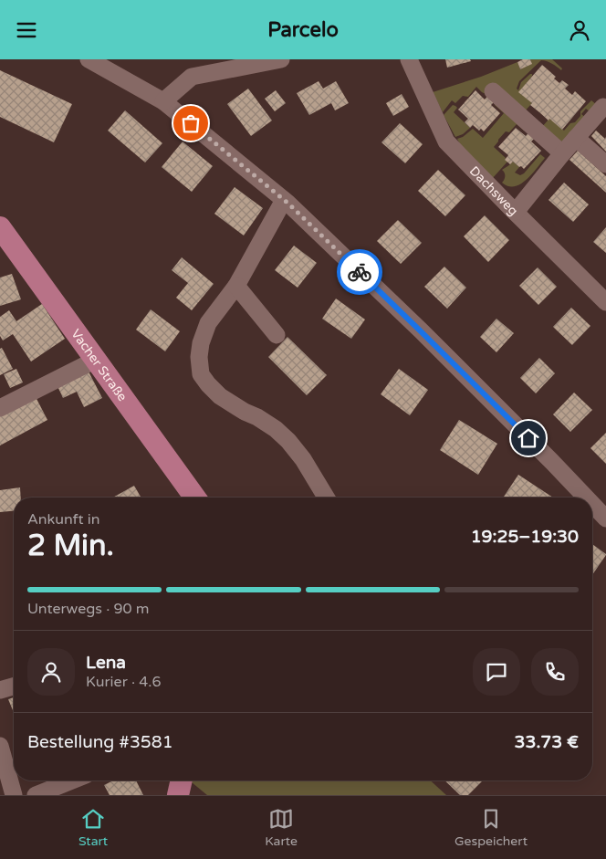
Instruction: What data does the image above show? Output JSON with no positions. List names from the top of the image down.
{
  "streets": {
    "main road": ["Vacher Straße"],
    "street": ["Dachsweg"]
  },
  "page": {
    "header": "Parcelo",
    "heading": ["2 Min.", "Ankunft in", "19:25–19:30"],
    "panel": [
      "Lena",
      "Kurier · 4.6",
      "Bestellung #3581",
      "33.73 €"
    ],
    "bar": "Unterwegs · 90 m",
    "tabs": ["Start", "Karte", "Gespeichert"]
  }
}
